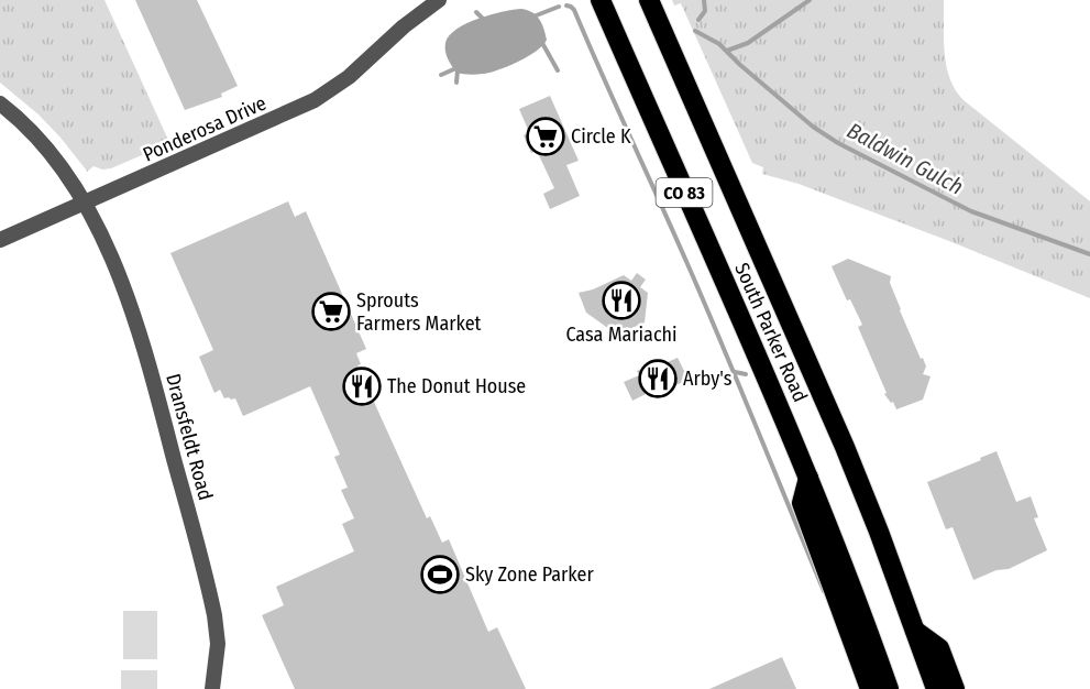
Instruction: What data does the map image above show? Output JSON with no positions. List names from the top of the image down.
{
  "streets": {
    "highway": ["CO 83", "South Parker Road"],
    "street": ["Ponderosa Drive", "Dransfeldt Road"]
  },
  "crossings": [
    ["Ponderosa Drive", "Dransfeldt Road"]
  ],
  "water": ["Baldwin Gulch"],
  "places": {
    "supermarket": ["Circle K", "Sprouts Farmers Market"],
    "restaurant": ["Casa Mariachi", "Arby's", "The Donut House"],
    "sports": ["Sky Zone Parker"]
  }
}
